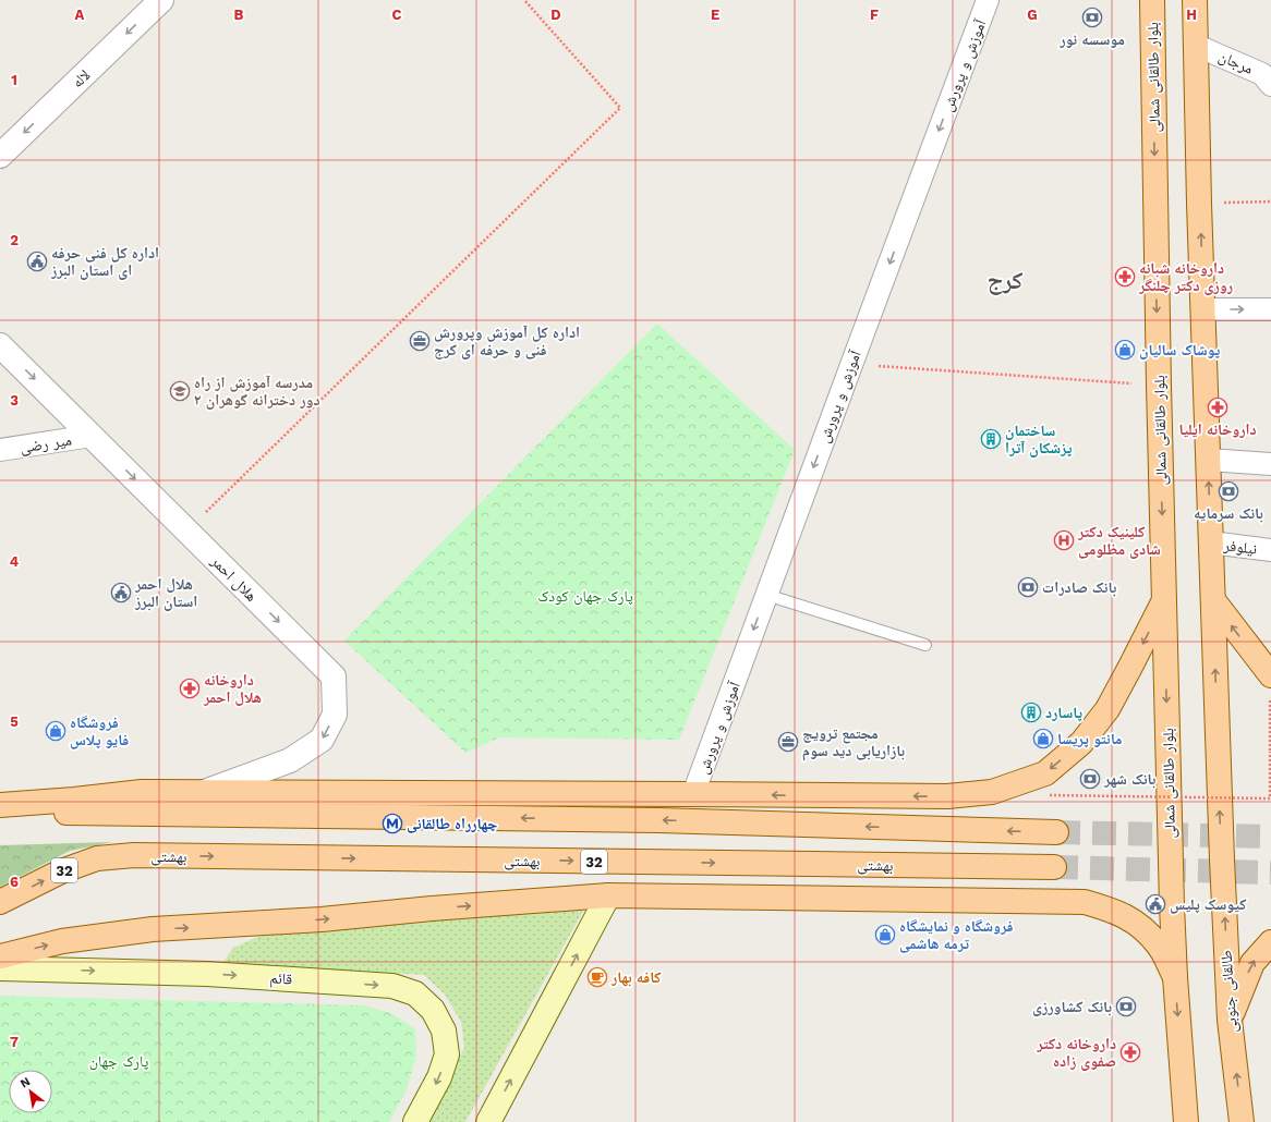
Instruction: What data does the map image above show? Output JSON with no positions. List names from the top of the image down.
{
  "streets": {
    "main road": [
      "بلوار طالقانی شمالی",
      "بهشتى",
      "32",
      "قائم",
      "طالقانی جنوبی"
    ],
    "street": [
      "مرجان",
      "آموزش و پرورش",
      "لاله",
      "میر رضی",
      "نیلوفر",
      "هلال احمر"
    ]
  },
  "crossings": [
    ["میر رضی", "هلال احمر"]
  ],
  "one_way": ["آموزش و پرورش", "لاله", "طالقانی جنوبی"],
  "districts": ["کرج"],
  "parks": ["پارک جهان کودک", "پارک جهان"],
  "places": {
    "bank": [
      "موسسه نور",
      "بانک سرمایه",
      "بانک صادرات",
      "بانک شهر",
      "بانک کشاورزی"
    ],
    "public building": ["اداره کل فنی حرفه ای استان البرز", "هلال احمر استان البرز", "کیوسک پلیس"],
    "pharmacy": [
      "داروخانه شبانه روزی دکتر چلنگر",
      "داروخانه ایلیا",
      "داروخانه هلال احمر",
      "داروخانه دکتر صفوی زاده"
    ],
    "office": ["اداره کل آموزش وپرورش فنی و حرفه ای کرج", "مجتمع ترویج بازاریابی دید سوم"],
    "shop": [
      "پوشاک سالیان",
      "فروشگاه فایو پلاس",
      "مانتو پریسا",
      "فروشگاه و نمايشگاه ترمه هاشمى"
    ],
    "school or university": ["مدرسه آموزش از راه دور دخترانه گوهران ۲"],
    "building": ["ساختمان پزشکان آترا", "پاسارد"],
    "hospital": ["کلینیک دکتر شادی مظلومی"],
    "metro station": ["چهارراه طالقانی"],
    "cafe": ["کافه بهار"]
  },
  "north": "top left",
  "grid": {
    "columns": [
      "A",
      "B",
      "C",
      "D",
      "E",
      "F",
      "G",
      "H"
    ],
    "rows": [
      "1",
      "2",
      "3",
      "4",
      "5",
      "6",
      "7"
    ]
  }
}
